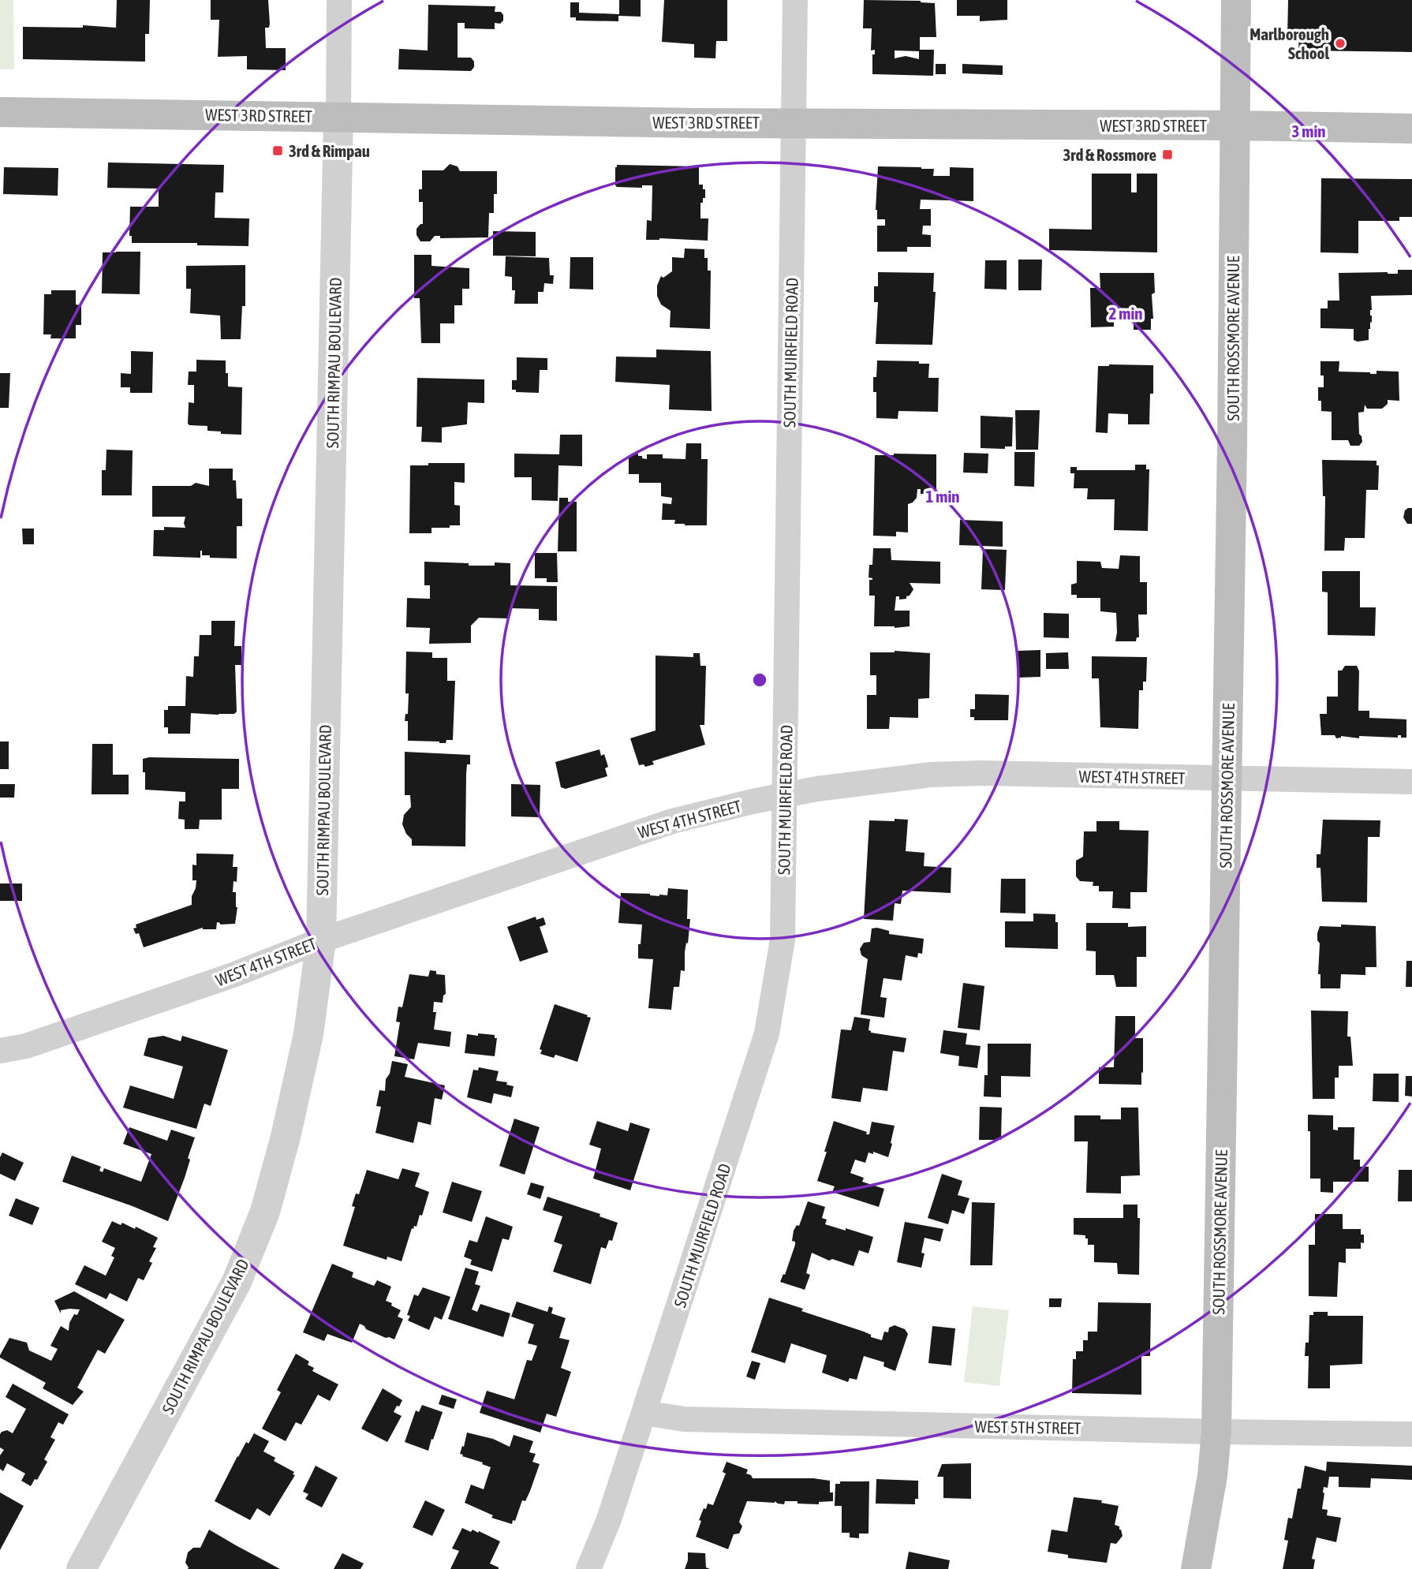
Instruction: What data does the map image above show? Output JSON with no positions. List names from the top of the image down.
{
  "streets": {
    "main road": ["WEST 3RD STREET", "SOUTH ROSSMORE AVENUE"],
    "street": [
      "SOUTH MUIRFIELD ROAD",
      "SOUTH RIMPAU BOULEVARD",
      "WEST 4TH STREET",
      "WEST 5TH STREET"
    ]
  },
  "crossings": [
    ["WEST 3RD STREET", "SOUTH ROSSMORE AVENUE"],
    ["WEST 3RD STREET", "SOUTH MUIRFIELD ROAD"],
    ["WEST 3RD STREET", "SOUTH RIMPAU BOULEVARD"],
    ["SOUTH ROSSMORE AVENUE", "WEST 4TH STREET"],
    ["SOUTH ROSSMORE AVENUE", "WEST 5TH STREET"],
    ["SOUTH MUIRFIELD ROAD", "WEST 4TH STREET"],
    ["SOUTH MUIRFIELD ROAD", "WEST 5TH STREET"],
    ["SOUTH RIMPAU BOULEVARD", "WEST 4TH STREET"]
  ],
  "places": {
    "other": ["Marlborough School"],
    "transit": ["3rd & Rimpau", "3rd & Rossmore"]
  },
  "rings": ["3 min", "2 min", "1 min"]
}
